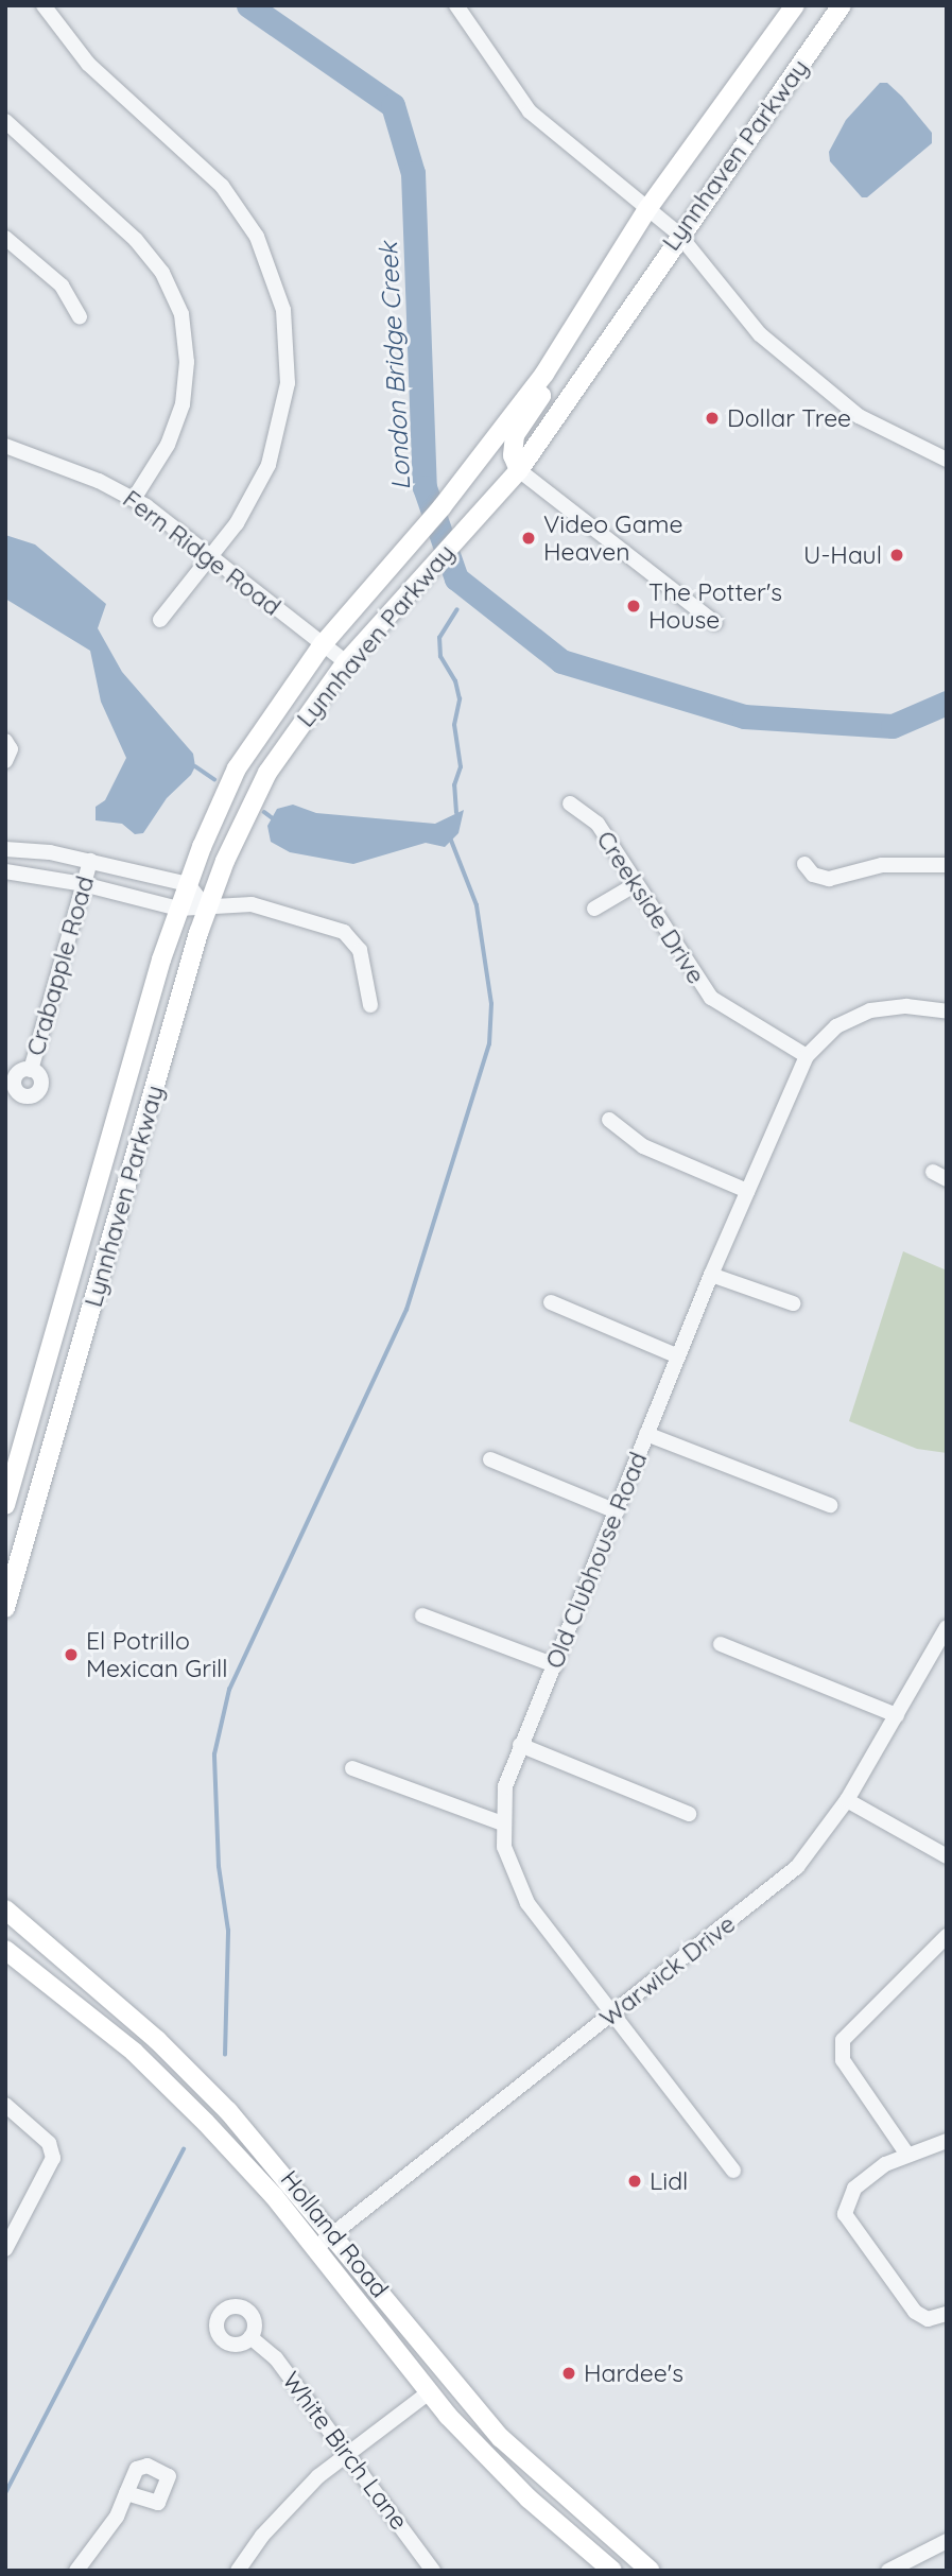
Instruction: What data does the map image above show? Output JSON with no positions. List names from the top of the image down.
{
  "streets": {
    "main road": ["Lynnhaven Parkway", "Holland Road"],
    "street": [
      "Fern Ridge Road",
      "Creekside Drive",
      "Crabapple Road",
      "Old Clubhouse Road",
      "Warwick Drive",
      "White Birch Lane"
    ]
  },
  "crossings": [
    ["Lynnhaven Parkway", "Fern Ridge Road"],
    ["Creekside Drive", "Old Clubhouse Road"],
    ["Old Clubhouse Road", "Warwick Drive"],
    ["Warwick Drive", "Holland Road"]
  ],
  "water": ["London Bridge Creek"],
  "places": [
    "Dollar Tree",
    "Video Game Heaven",
    "U-Haul",
    "The Potter's House",
    "El Potrillo Mexican Grill",
    "Lidl",
    "Hardee's"
  ]
}
